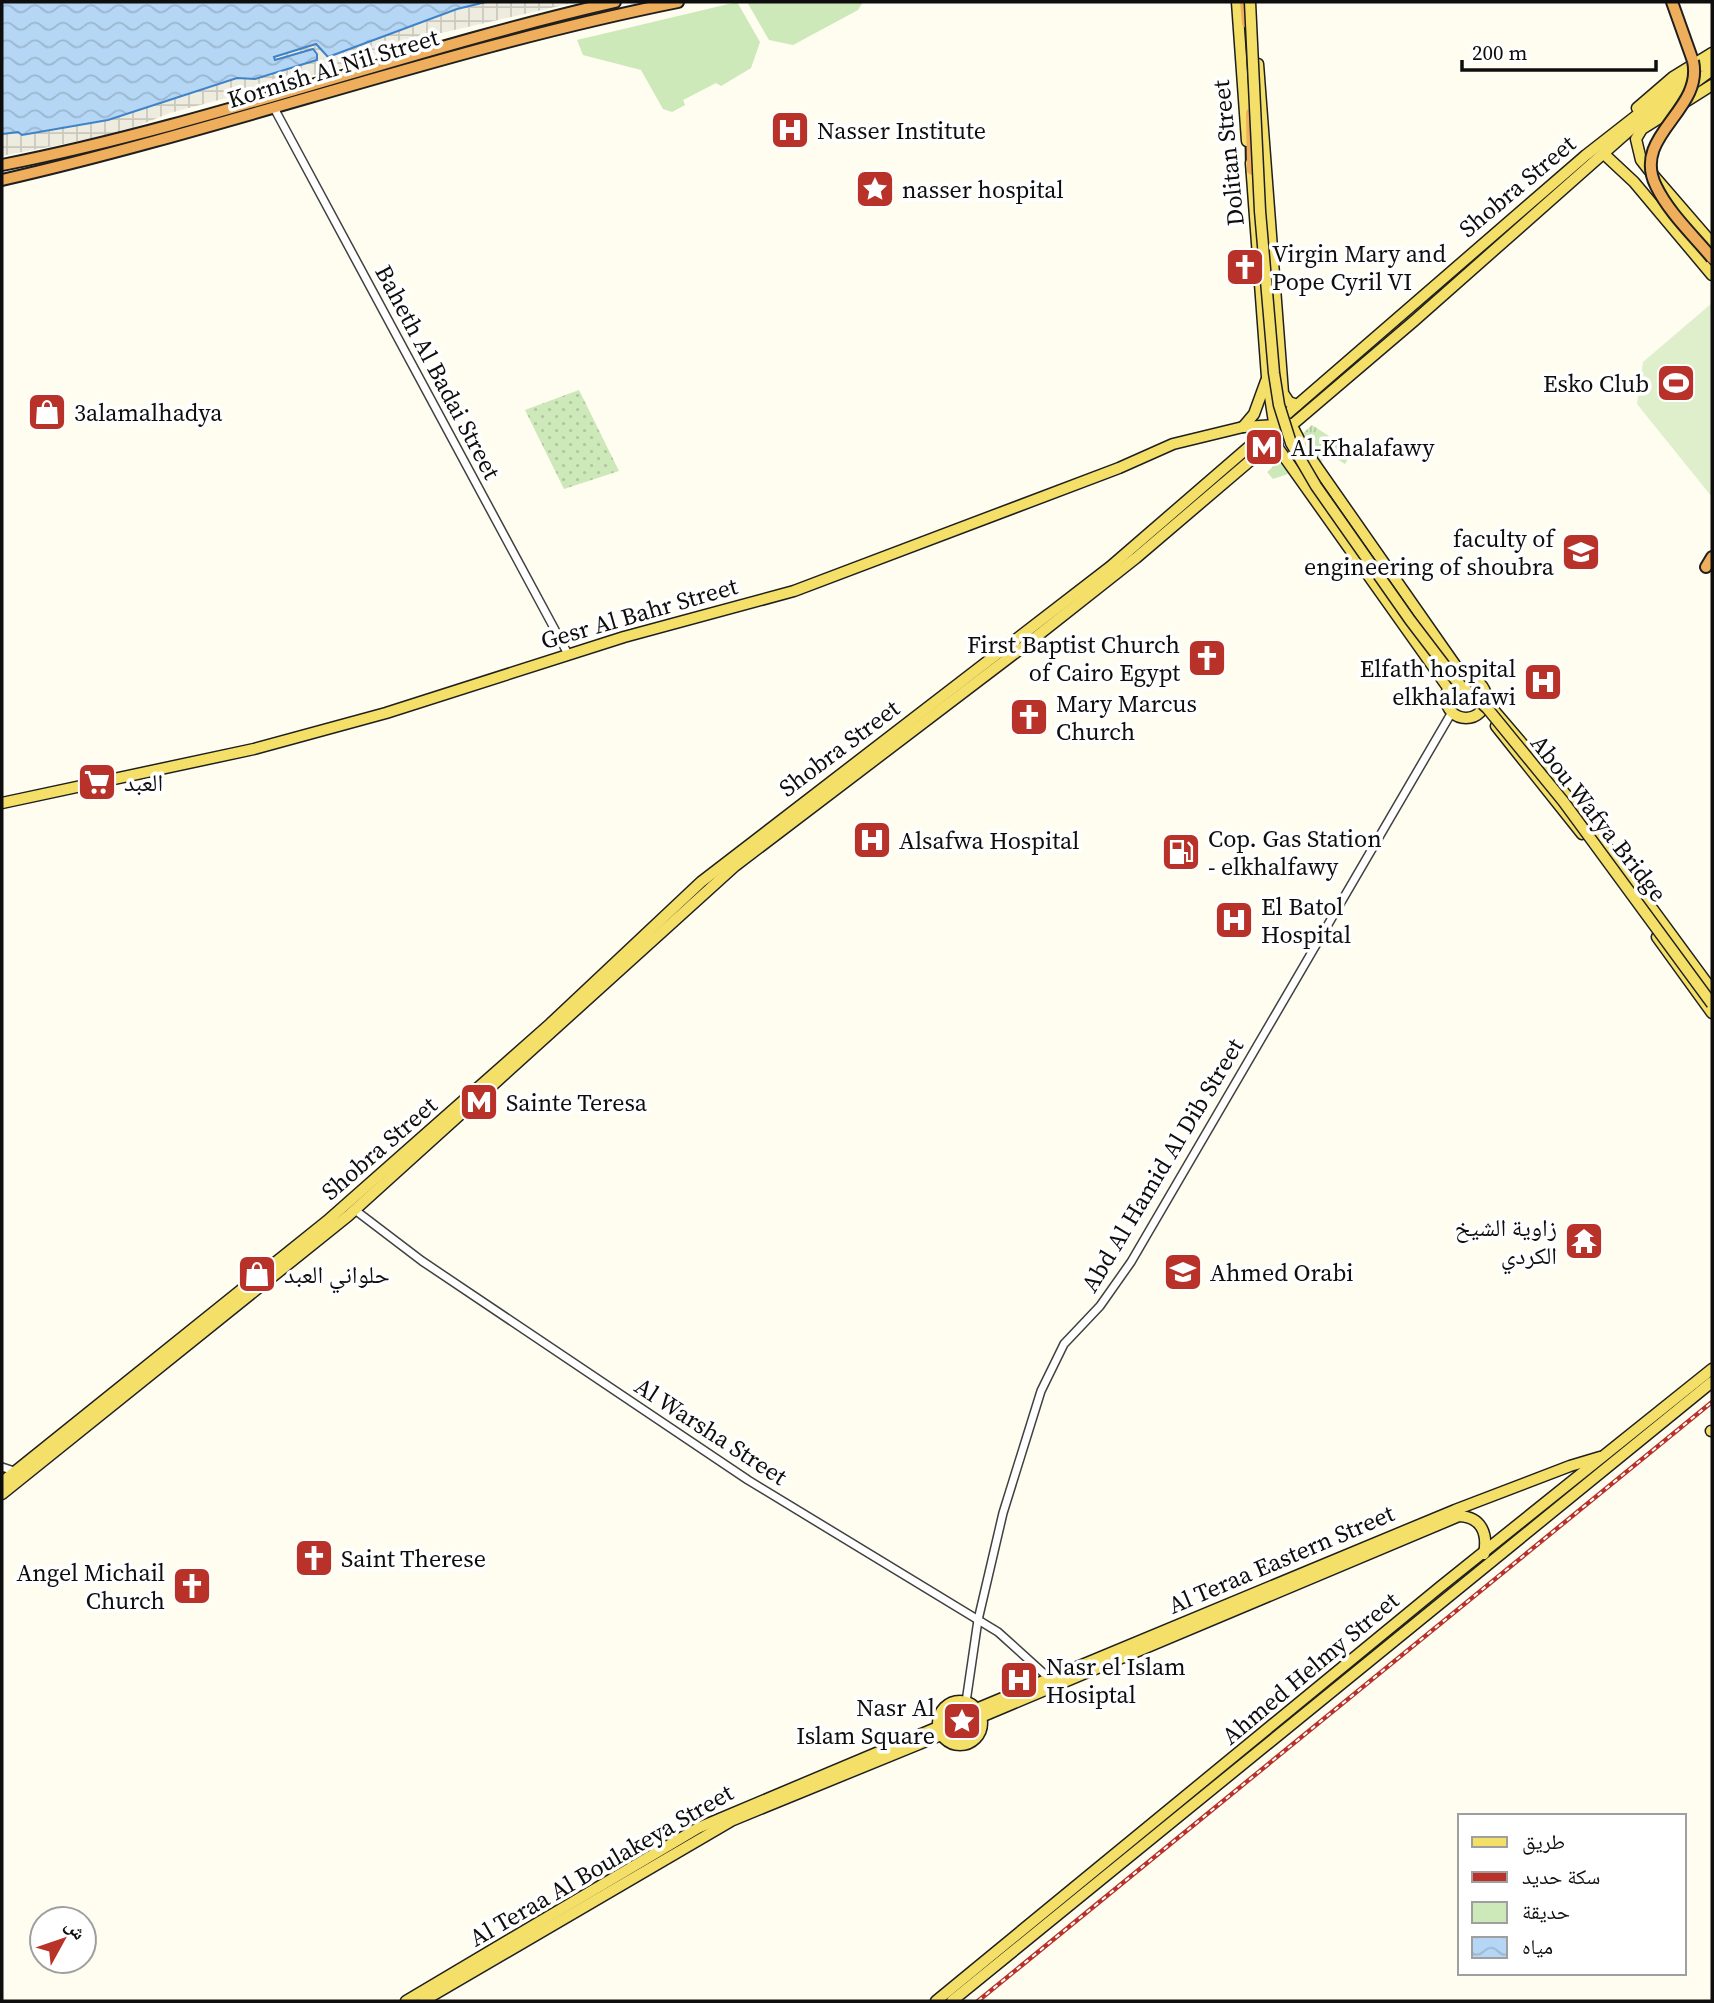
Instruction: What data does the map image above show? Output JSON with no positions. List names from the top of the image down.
{
  "streets": {
    "highway": ["Kornish Al Nil Street"],
    "main road": [
      "Dolitan Street",
      "Shobra Street",
      "Gesr Al Bahr Street",
      "Abou Wafya Bridge",
      "Al Teraa Eastern Street",
      "Ahmed Helmy Street",
      "Al Teraa Al Boulakeya Street"
    ],
    "street": ["Baheth Al Badai Street", "Abd Al Hamid Al Dib Street", "Al Warsha Street"]
  },
  "crossings": [
    ["Kornish Al Nil Street", "Baheth Al Badai Street"],
    ["Dolitan Street", "Shobra Street"],
    ["Dolitan Street", "Gesr Al Bahr Street"],
    ["Dolitan Street", "Abou Wafya Bridge"],
    ["Shobra Street", "Gesr Al Bahr Street"],
    ["Shobra Street", "Al Warsha Street"],
    ["Baheth Al Badai Street", "Gesr Al Bahr Street"],
    ["Abd Al Hamid Al Dib Street", "Al Warsha Street"],
    ["Abd Al Hamid Al Dib Street", "Al Teraa Eastern Street"],
    ["Abd Al Hamid Al Dib Street", "Al Teraa Al Boulakeya Street"],
    ["Al Warsha Street", "Al Teraa Eastern Street"],
    ["Al Teraa Eastern Street", "Ahmed Helmy Street"],
    ["Al Teraa Eastern Street", "Al Teraa Al Boulakeya Street"]
  ],
  "places": {
    "hospital": [
      "Nasser Institute",
      "Elfath hospital elkhalafawi",
      "Alsafwa Hospital",
      "El Batol Hospital",
      "Nasr el Islam Hosiptal"
    ],
    "place": ["nasser hospital", "Nasr Al Islam Square"],
    "church": [
      "Virgin Mary and Pope Cyril VI",
      "First Baptist Church of Cairo Egypt",
      "Mary Marcus Church",
      "Saint Therese",
      "Angel Michail Church"
    ],
    "sports": ["Esko Club"],
    "shop": ["3alamalhadya", "حلواني العبد"],
    "metro station": ["Al-Khalafawy", "Sainte Teresa"],
    "school or university": ["faculty of engineering of shoubra", "Ahmed Orabi"],
    "supermarket": ["العبد"],
    "fuel station": ["Cop. Gas Station - elkhalfawy"],
    "temple": ["زاوية الشيخ الكردي"]
  },
  "legend": [
    "طريق",
    "سكة حديد",
    "حديقة",
    "مياه"
  ],
  "scale_bar": "200 m",
  "north": "top right"
}
